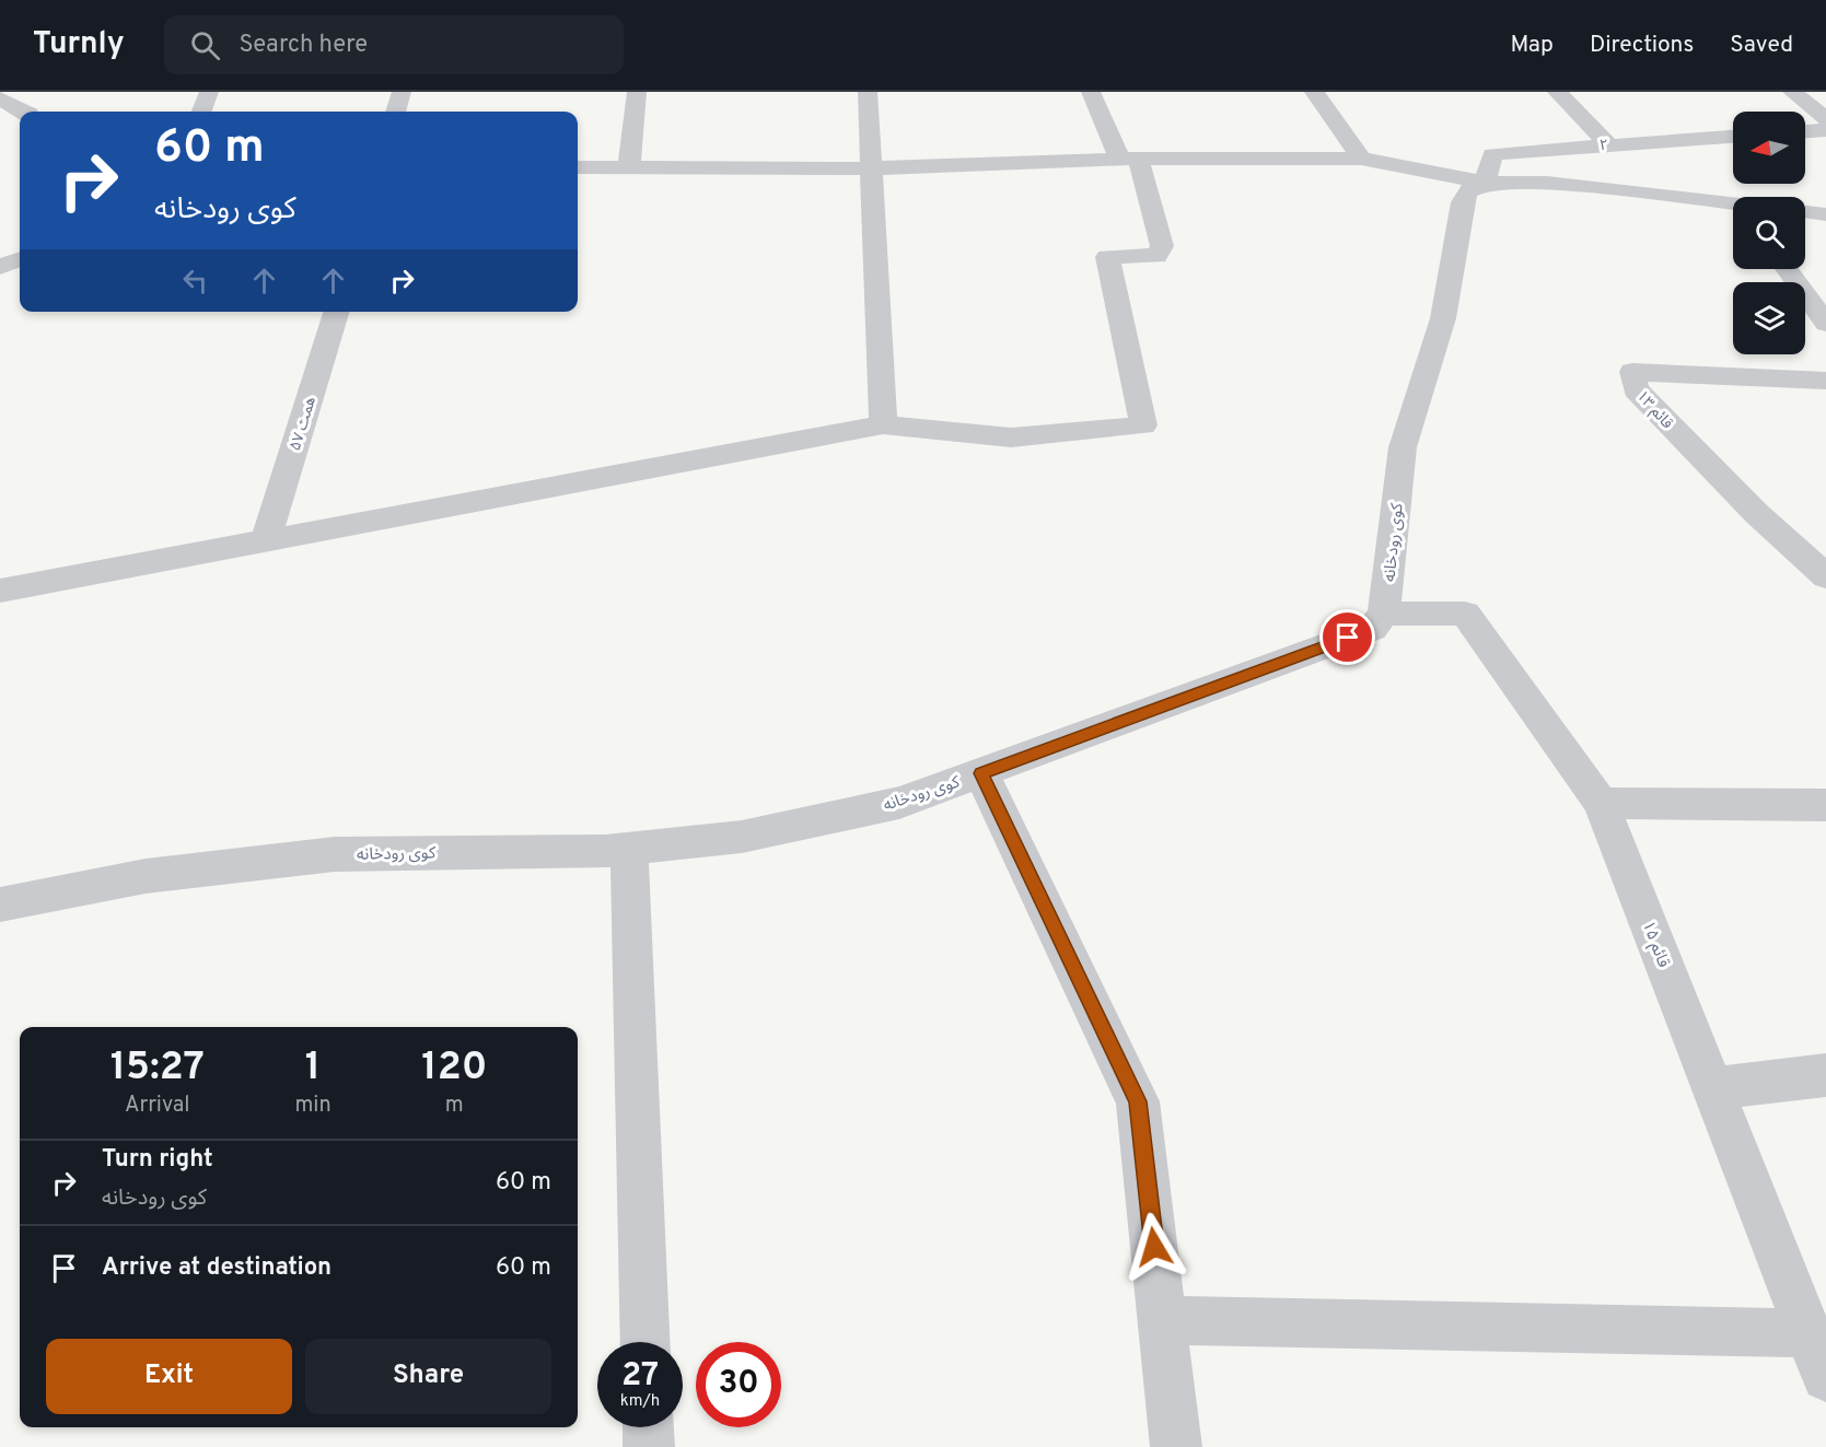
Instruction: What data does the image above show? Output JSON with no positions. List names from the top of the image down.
{
  "streets": {
    "street": [
      "۲",
      "قائم ۱۳",
      "همت ۵۷",
      "کوی رودخانه",
      "قائم ۱۵"
    ]
  },
  "crossings": [
    ["۲", "کوی رودخانه"],
    ["کوی رودخانه", "قائم ۱۵"]
  ],
  "north": "left",
  "page": {
    "header": "Turnly",
    "search": "Search here",
    "nav": ["Map", "Directions", "Saved"],
    "turn": ["60 m", "کوی رودخانه"],
    "eta": [
      "15:27",
      "Arrival",
      "1",
      "min",
      "120",
      "m"
    ],
    "list": [
      {
        "name": "Turn right",
        "note": "کوی رودخانه",
        "value": "60 m"
      },
      {
        "name": "Arrive at destination",
        "value": "60 m"
      }
    ],
    "buttons": ["Exit", "Share"],
    "speed": "27 km/h",
    "limit": "30"
  }
}
